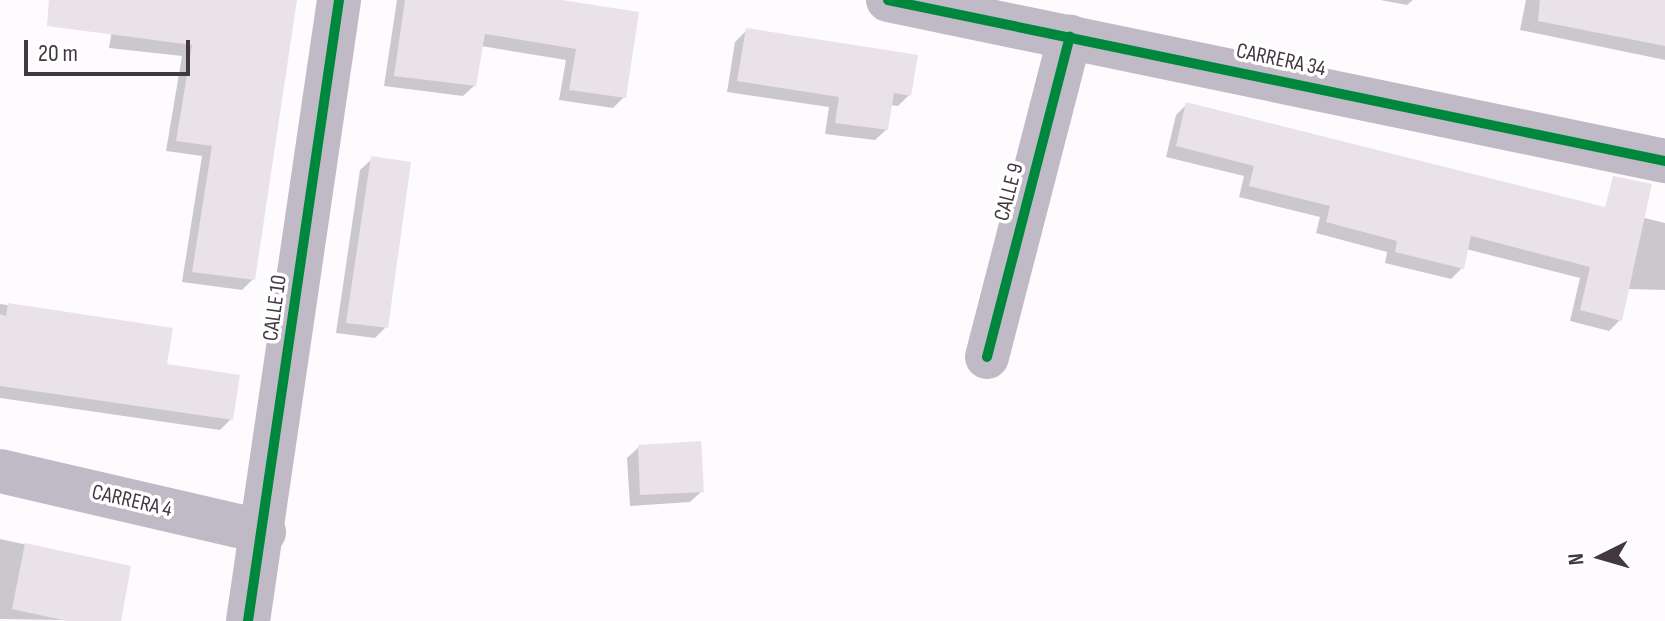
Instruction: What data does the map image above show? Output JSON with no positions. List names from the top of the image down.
{
  "streets": {
    "street": [
      "CARRERA 34",
      "CALLE 9",
      "CALLE 10",
      "CARRERA 4"
    ]
  },
  "crossings": [
    ["CARRERA 34", "CALLE 9"],
    ["CALLE 10", "CARRERA 4"]
  ],
  "scale_bar": "20 m",
  "north": "left"
}
